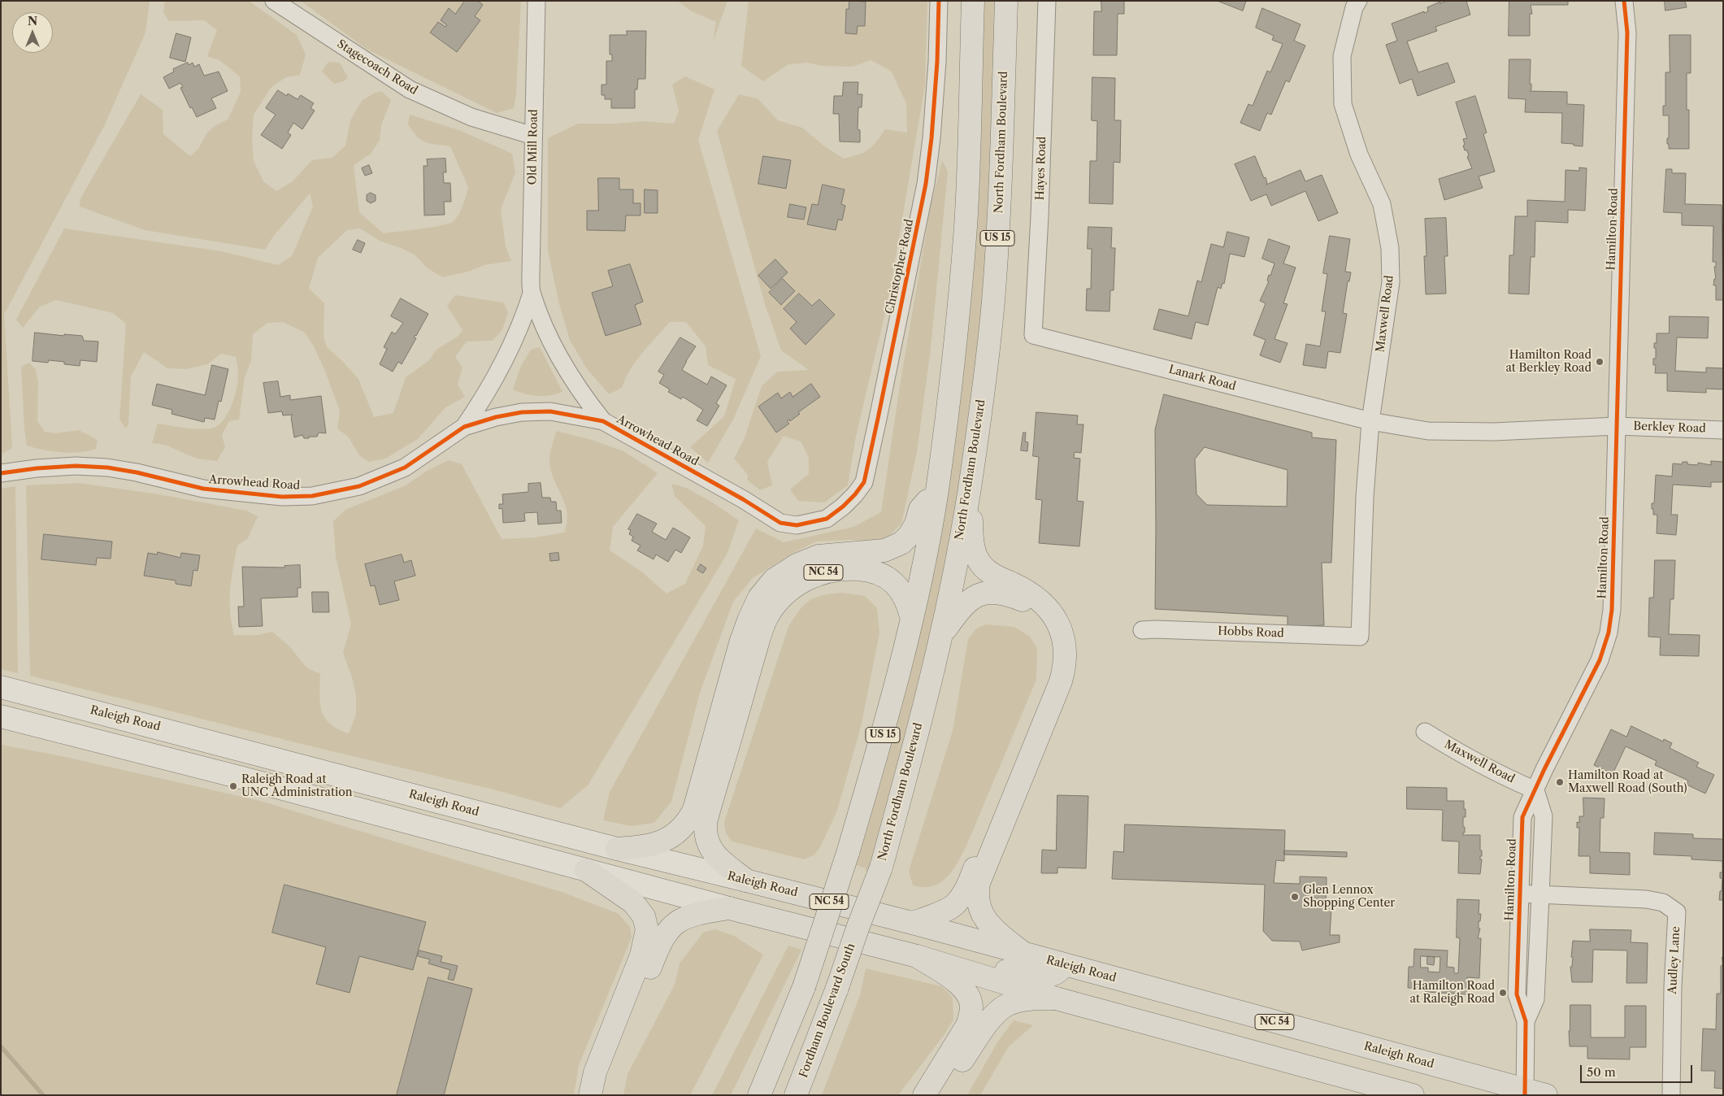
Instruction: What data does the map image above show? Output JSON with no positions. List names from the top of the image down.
{
  "streets": {
    "main road": [
      "North Fordham Boulevard",
      "US 15",
      "NC 54",
      "Raleigh Road",
      "Fordham Boulevard South"
    ],
    "street": [
      "Stagecoach Road",
      "Old Mill Road",
      "Hayes Road",
      "Hamilton Road",
      "Christopher Road",
      "Maxwell Road",
      "Lanark Road",
      "Berkley Road",
      "Arrowhead Road",
      "Hobbs Road",
      "Audley Lane"
    ]
  },
  "crossings": [
    ["Stagecoach Road", "Old Mill Road"],
    ["North Fordham Boulevard", "Fordham Boulevard South"],
    ["Old Mill Road", "Arrowhead Road"],
    ["Hayes Road", "Lanark Road"],
    ["Hamilton Road", "Maxwell Road"],
    ["Hamilton Road", "Lanark Road"],
    ["Hamilton Road", "Berkley Road"],
    ["Hamilton Road", "Raleigh Road"],
    ["Hamilton Road", "Audley Lane"],
    ["US 15", "NC 54"],
    ["Christopher Road", "Arrowhead Road"],
    ["Maxwell Road", "Lanark Road"],
    ["Maxwell Road", "Hobbs Road"],
    ["Lanark Road", "Berkley Road"],
    ["NC 54", "Raleigh Road"]
  ],
  "places": [
    "Hamilton Road at Berkley Road",
    "Hamilton Road at Maxwell Road (South)",
    "Raleigh Road at UNC Administration",
    "Glen Lennox Shopping Center",
    "Hamilton Road at Raleigh Road"
  ],
  "scale_bar": "50 m",
  "north": "top"
}
